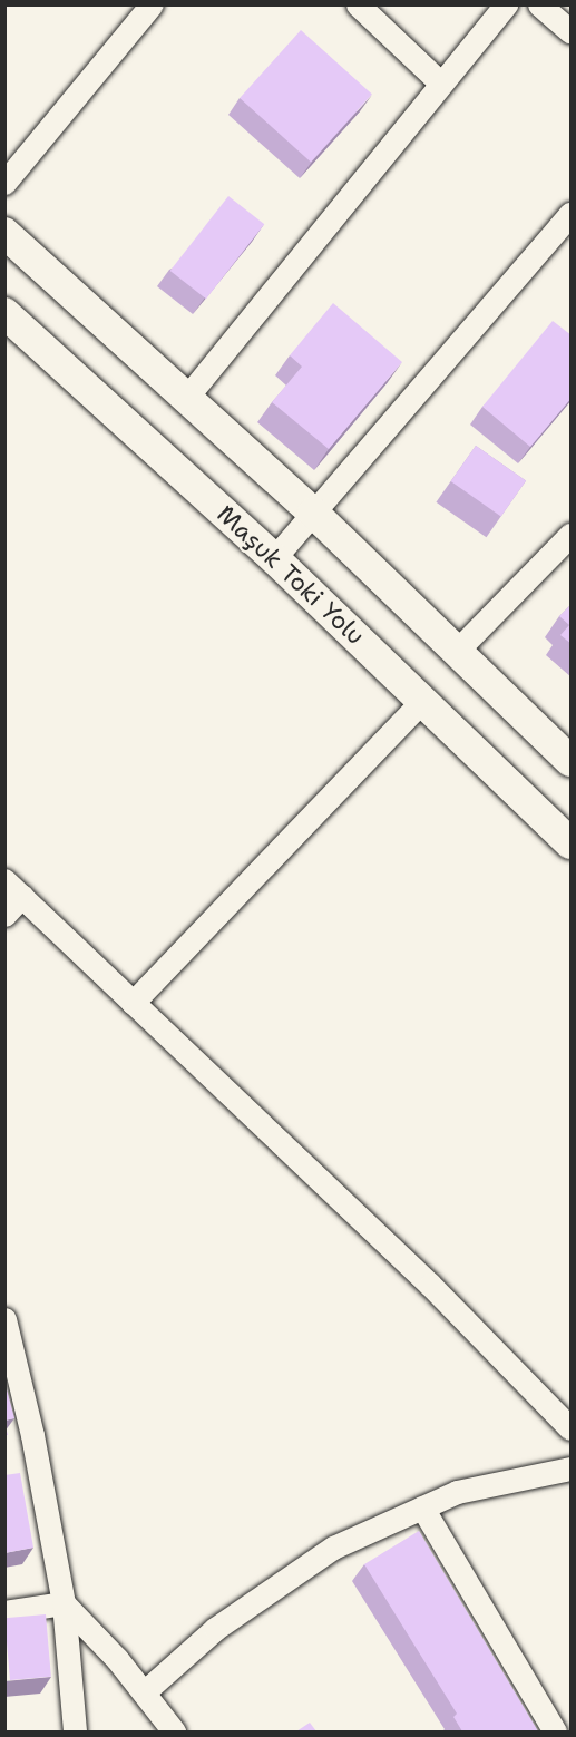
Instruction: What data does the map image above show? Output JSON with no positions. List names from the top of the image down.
{
  "streets": {
    "main road": ["Maşuk Toki Yolu"]
  }
}
